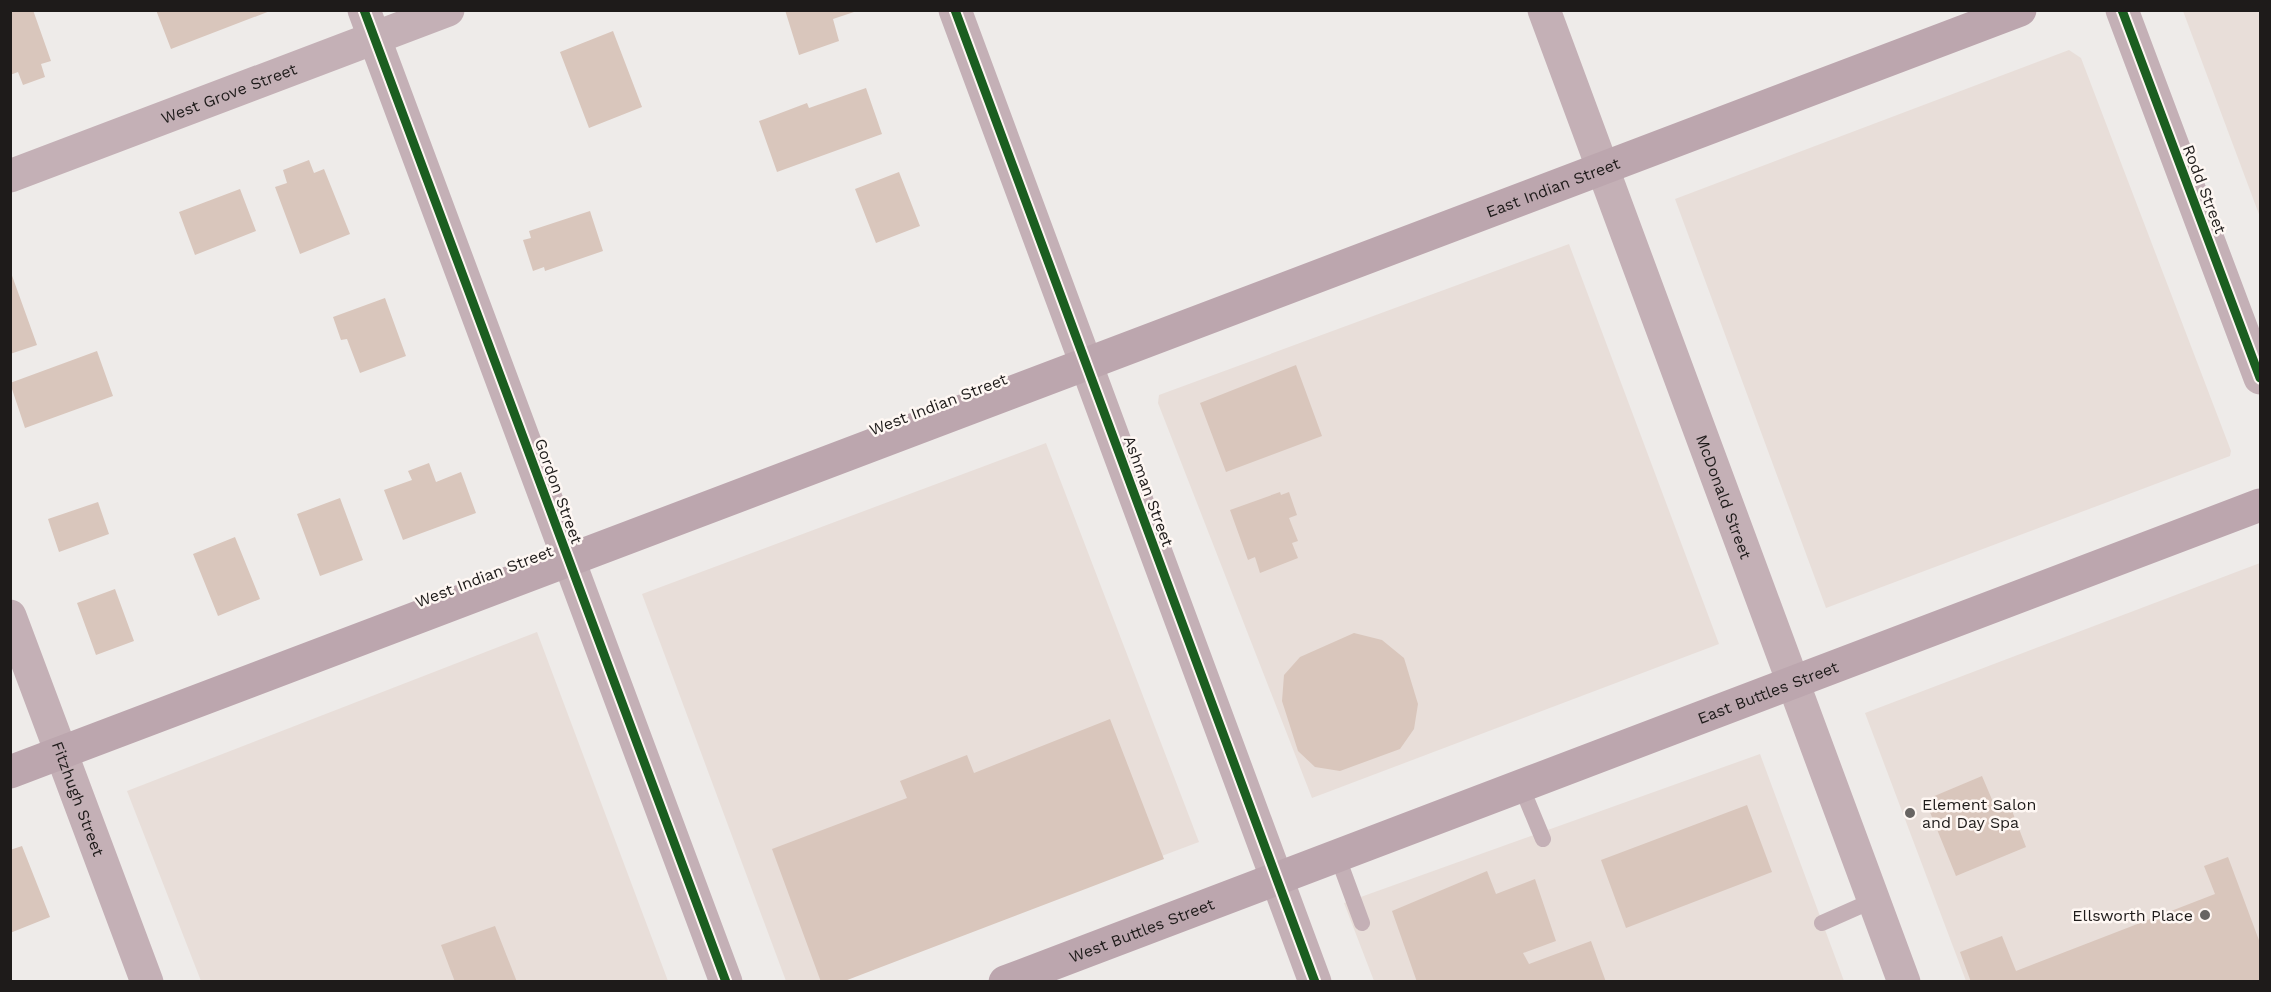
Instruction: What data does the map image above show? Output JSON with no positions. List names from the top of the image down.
{
  "streets": {
    "highway": [
      "East Indian Street",
      "West Indian Street",
      "East Buttles Street",
      "West Buttles Street"
    ],
    "street": [
      "West Grove Street",
      "Rodd Street",
      "Gordon Street",
      "Ashman Street",
      "McDonald Street",
      "Fitzhugh Street"
    ]
  },
  "crossings": [
    ["West Grove Street", "Gordon Street"],
    ["East Indian Street", "West Indian Street"],
    ["East Indian Street", "Ashman Street"],
    ["East Indian Street", "McDonald Street"],
    ["West Indian Street", "Gordon Street"],
    ["West Indian Street", "Ashman Street"],
    ["West Indian Street", "Fitzhugh Street"],
    ["Ashman Street", "East Buttles Street"],
    ["Ashman Street", "West Buttles Street"],
    ["McDonald Street", "East Buttles Street"],
    ["East Buttles Street", "West Buttles Street"]
  ],
  "places": ["Element Salon and Day Spa", "Ellsworth Place"]
}
